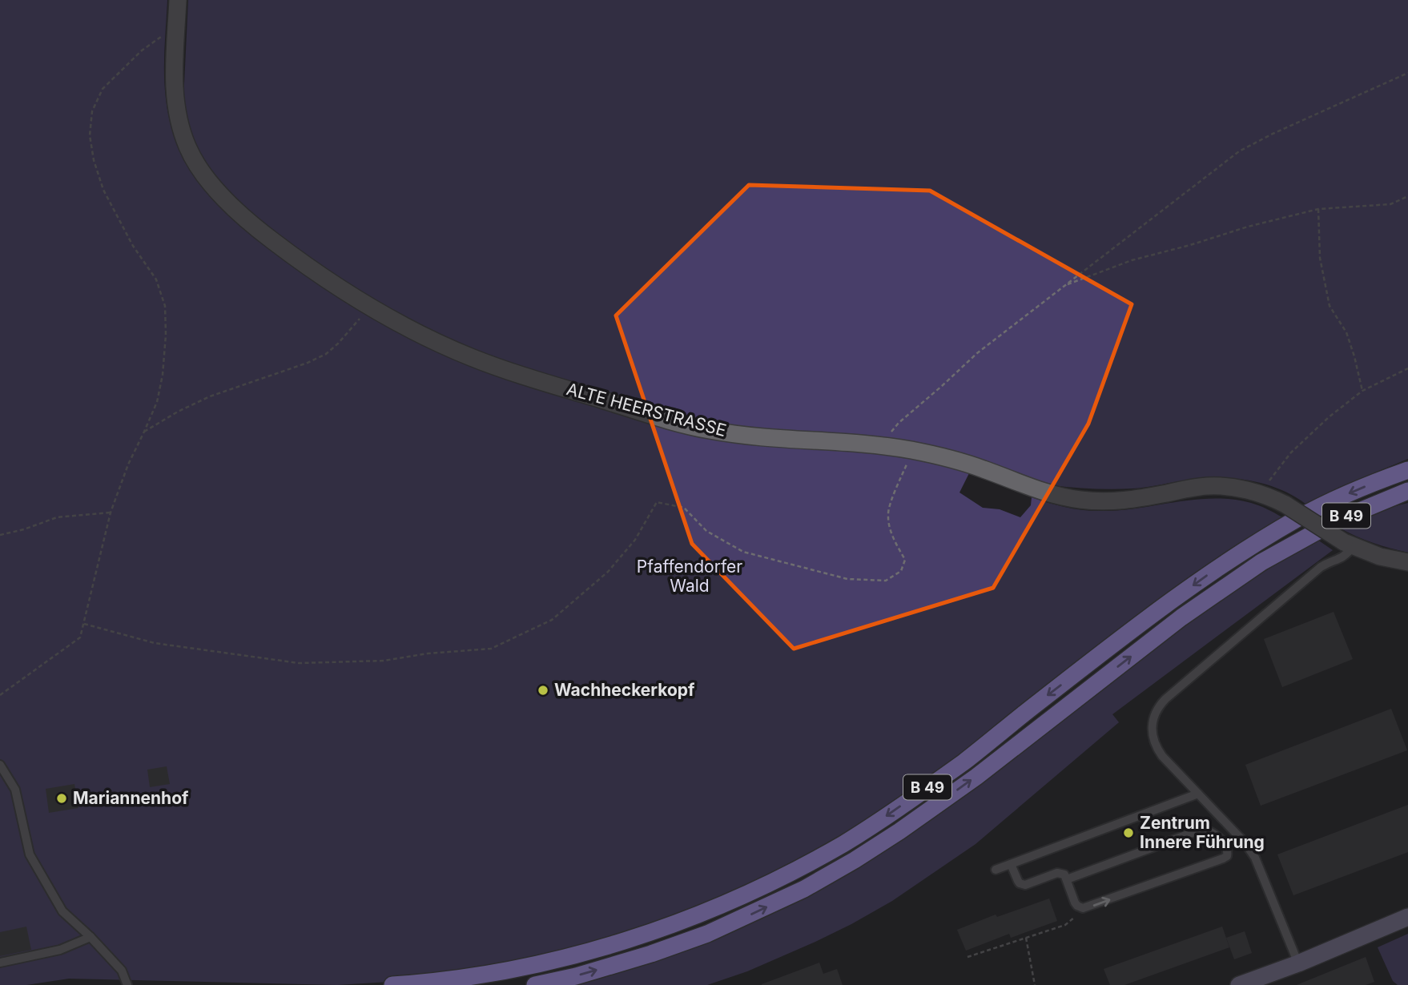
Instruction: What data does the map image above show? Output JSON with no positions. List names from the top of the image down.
{
  "streets": {
    "highway": ["B 49"],
    "street": ["ALTE HEERSTRASSE"]
  },
  "parks": ["Pfaffendorfer Wald"],
  "places": ["Wachheckerkopf", "Mariannenhof", "Zentrum Innere Führung"]
}
